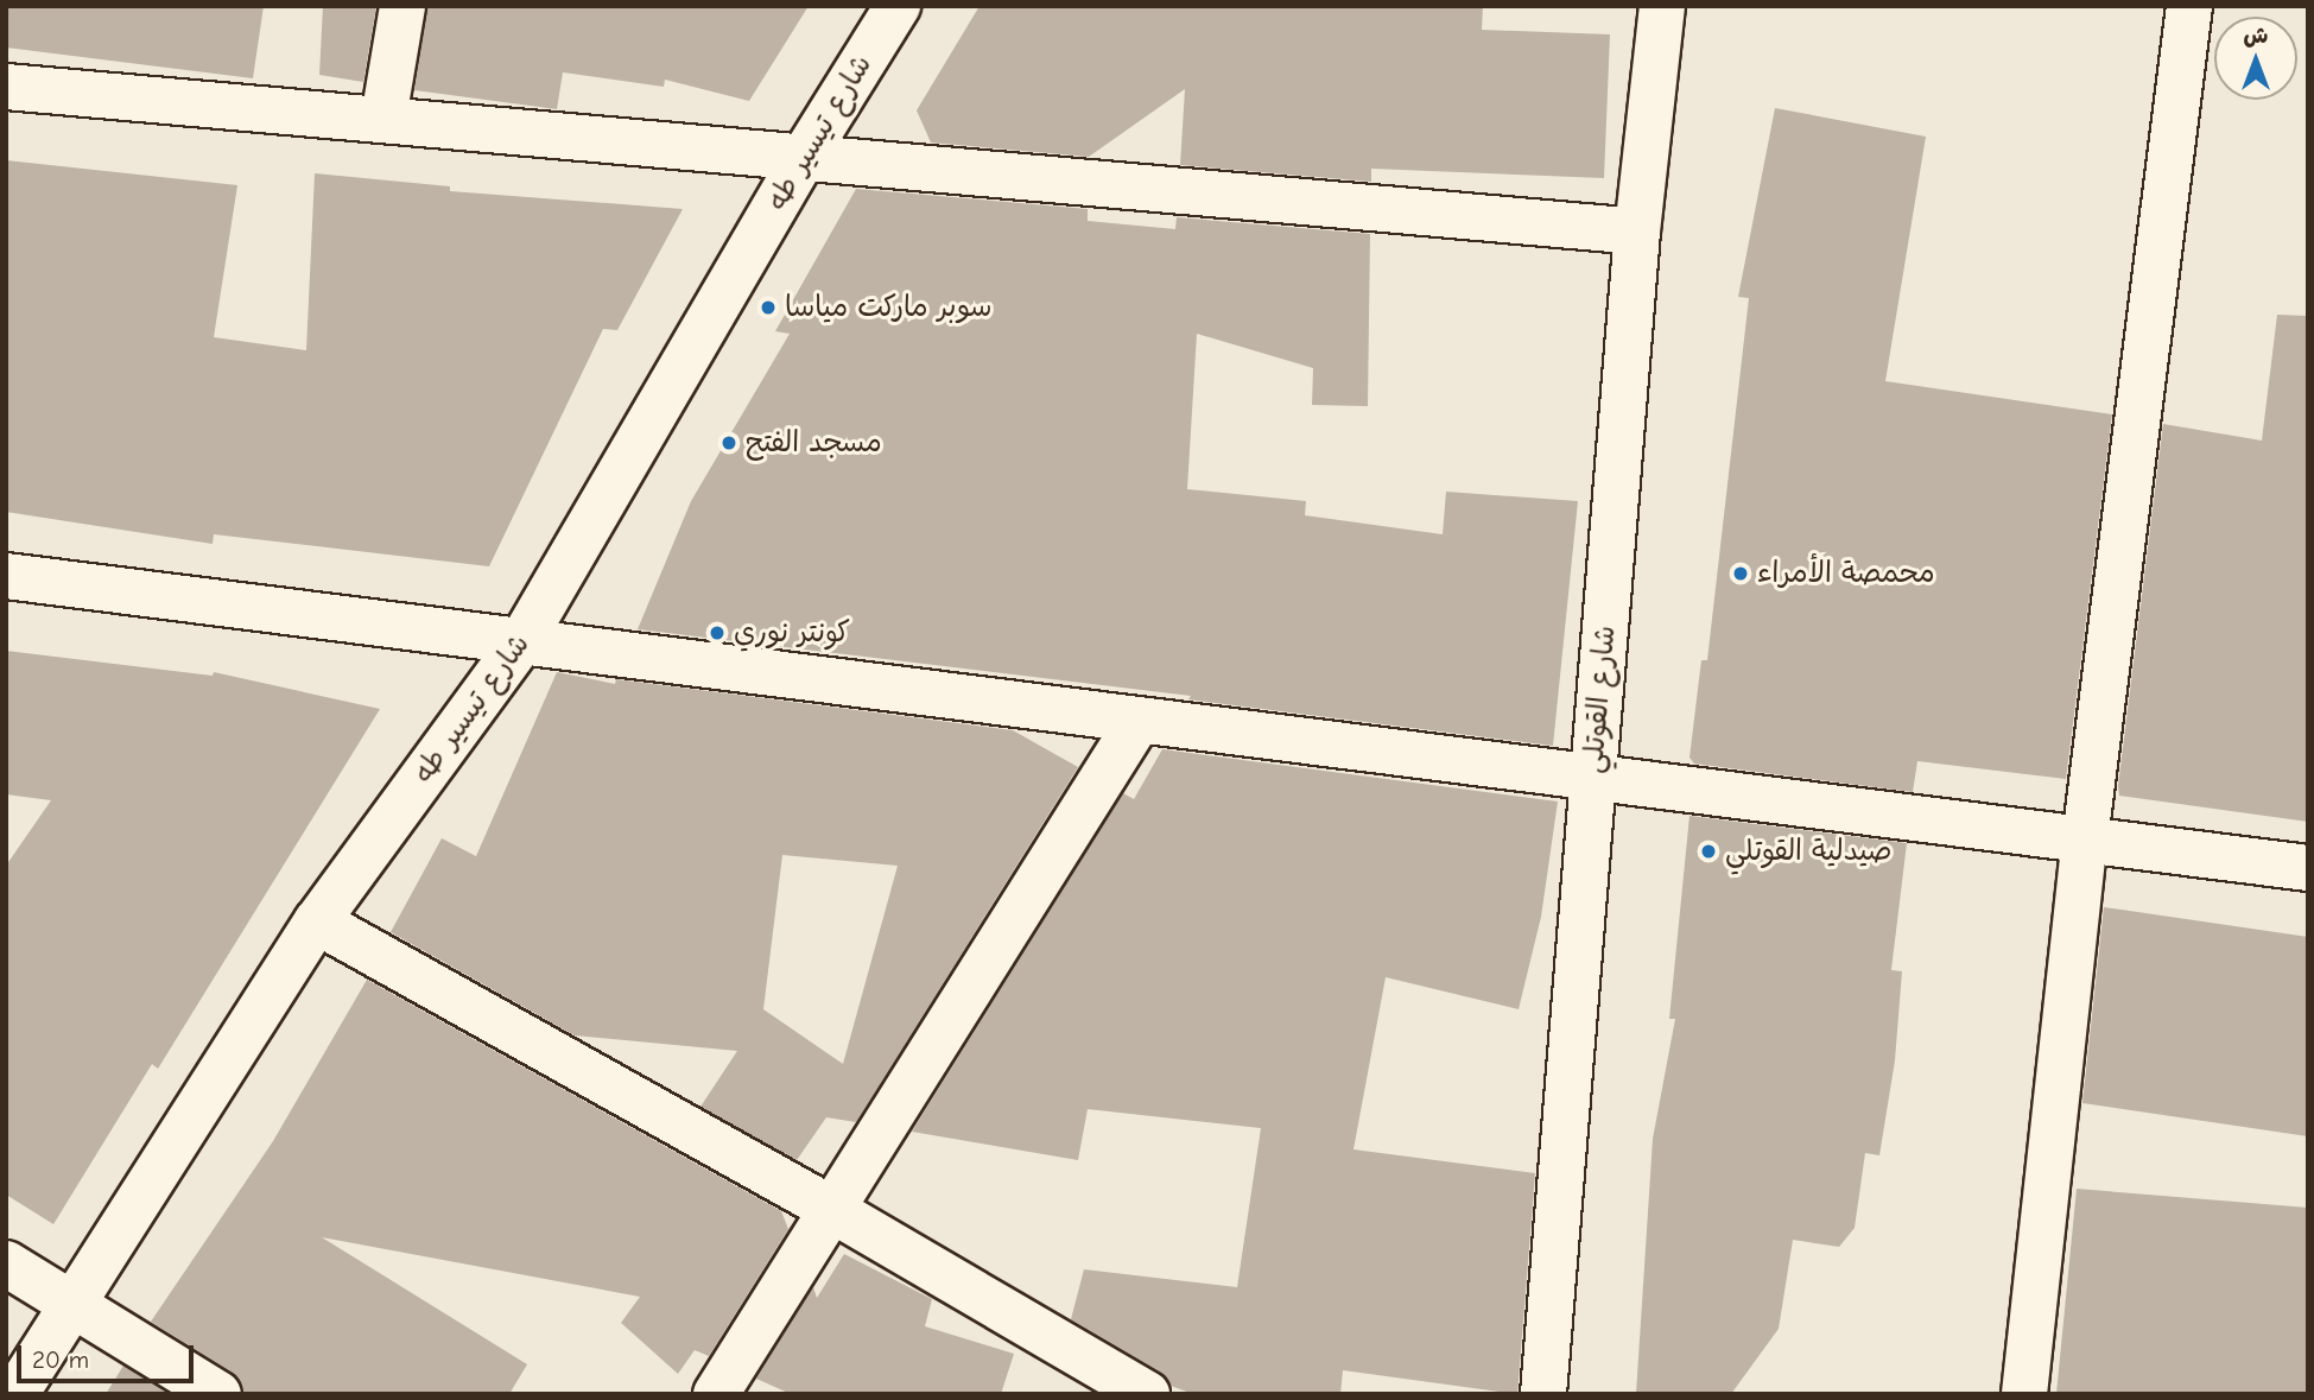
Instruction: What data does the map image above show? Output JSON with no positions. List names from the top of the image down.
{
  "streets": {
    "street": ["شارع تيسير طه", "شارع القوتلي"]
  },
  "places": [
    "سوبر ماركت مياسا",
    "مسجد الفتح",
    "محمصة الأمراء",
    "كونتر نوري",
    "صيدلية القوتلي"
  ],
  "scale_bar": "20 m",
  "north": "top"
}
